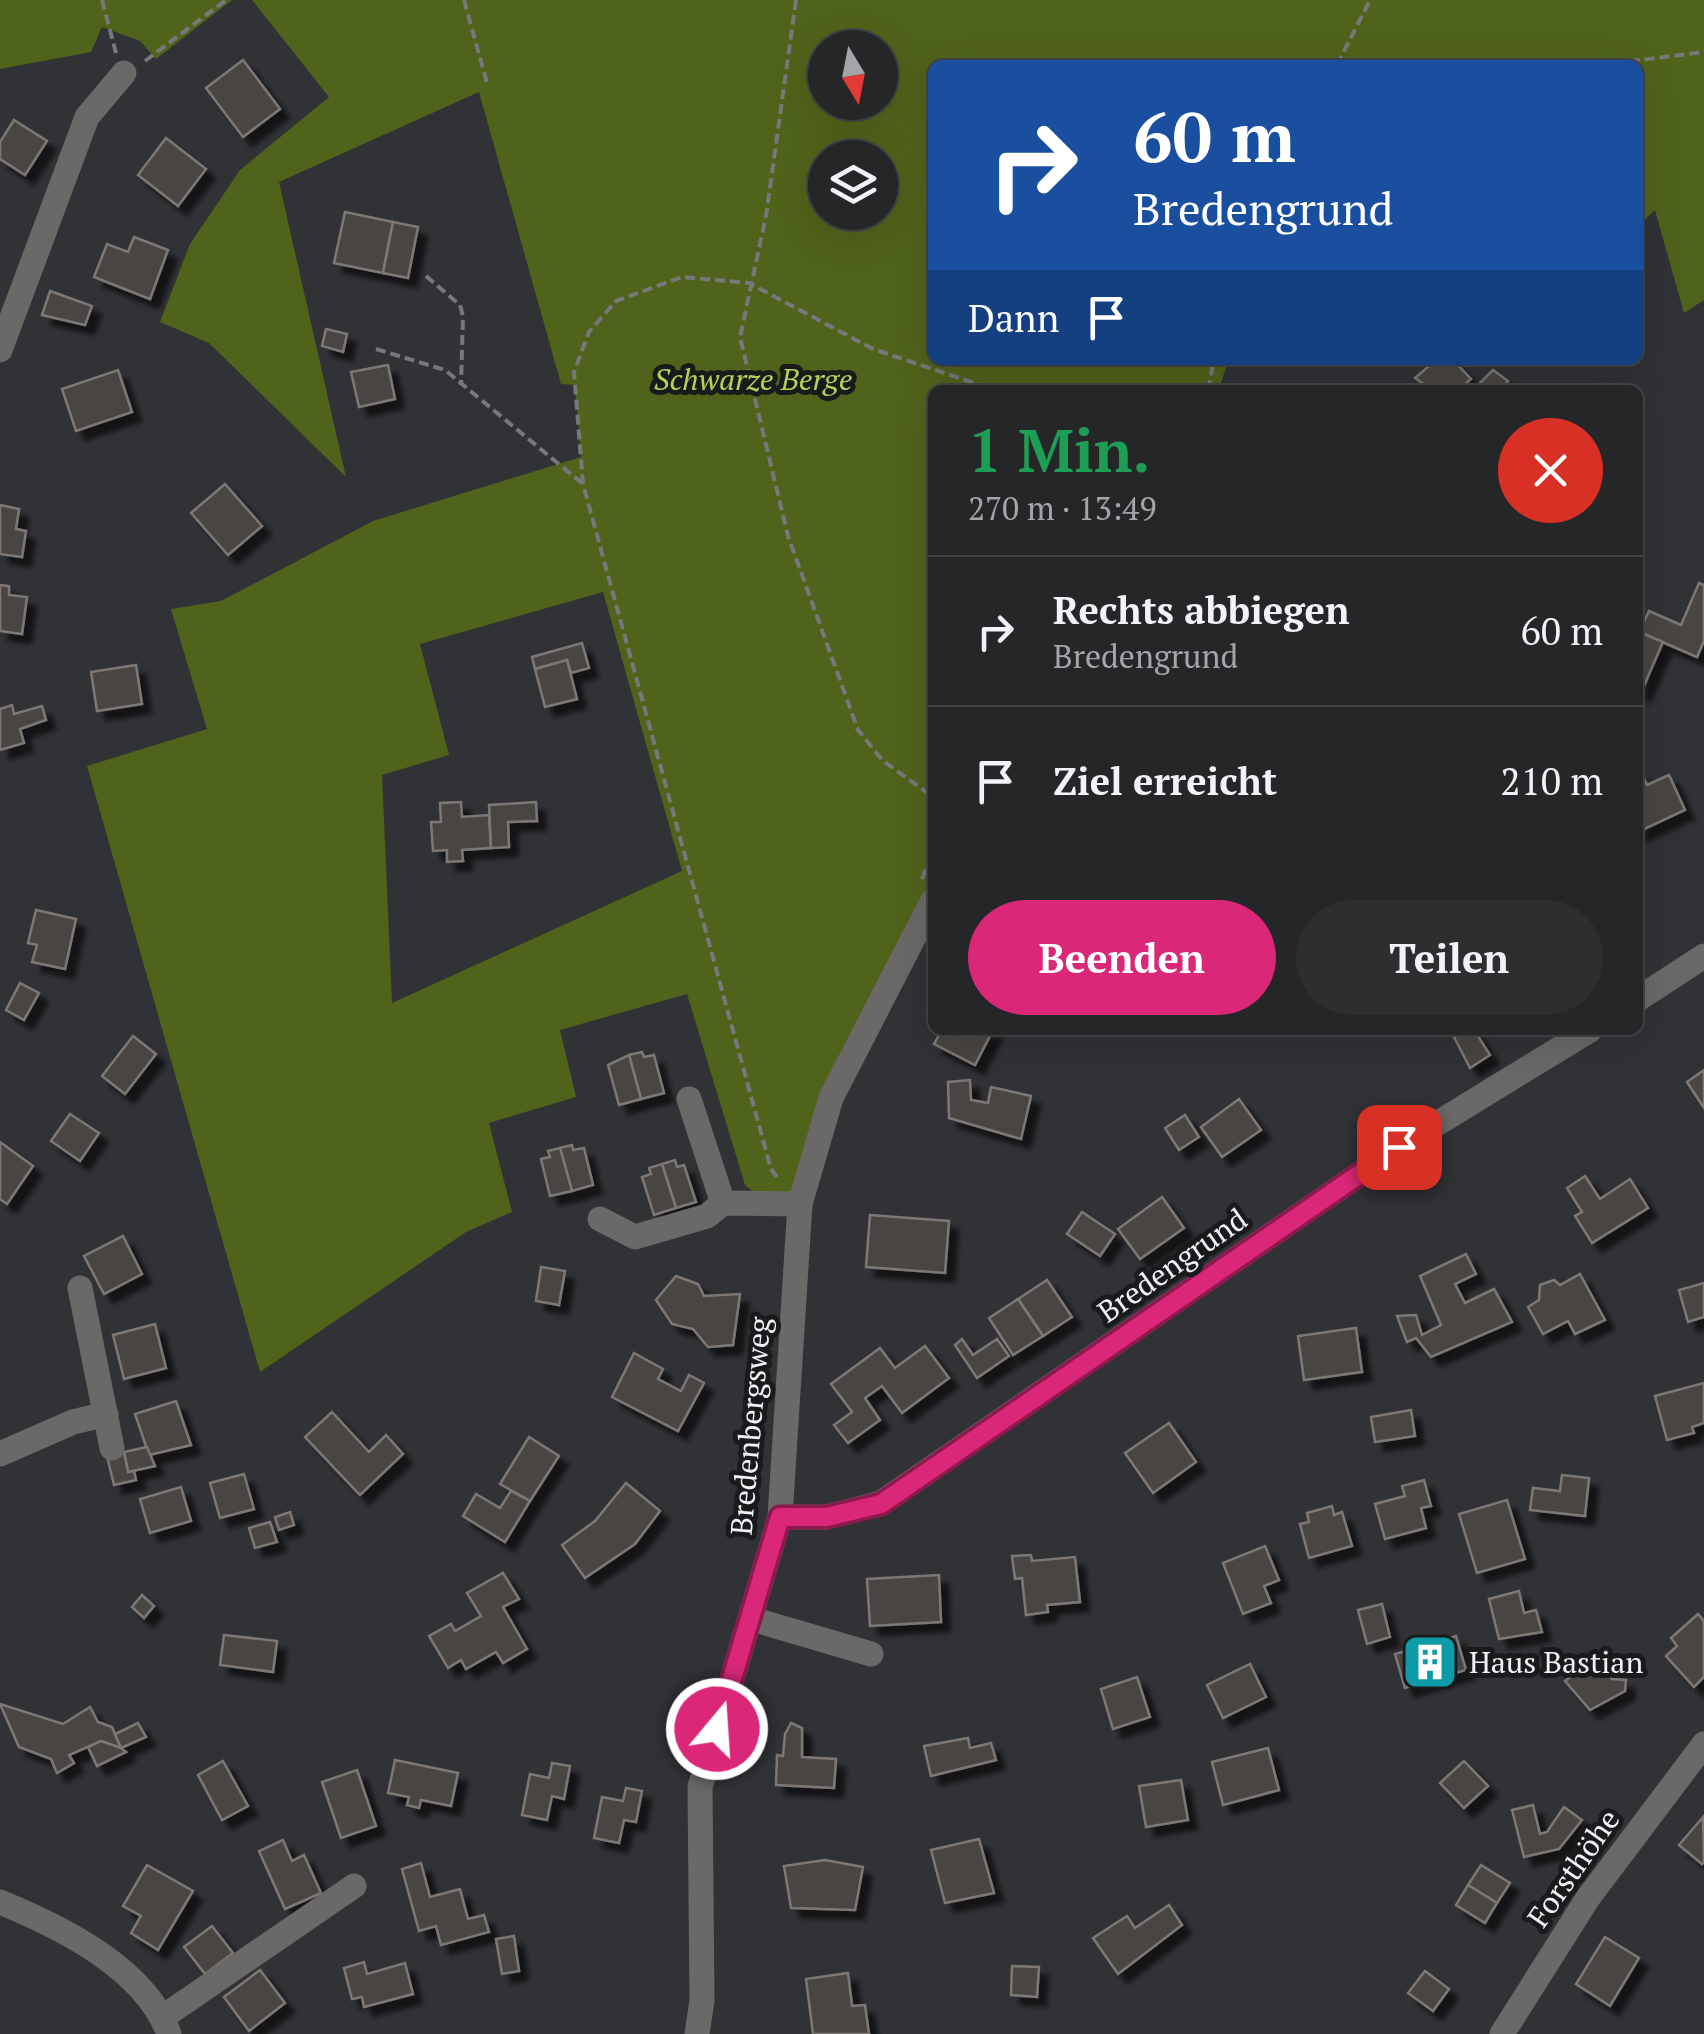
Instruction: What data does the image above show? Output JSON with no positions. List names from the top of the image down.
{
  "streets": {
    "street": ["Bredengrund", "Bredenbergsweg", "Forsthöhe"]
  },
  "crossings": [
    ["Bredengrund", "Bredenbergsweg"]
  ],
  "parks": ["Schwarze Berge"],
  "places": {
    "building": ["Haus Bastian"]
  },
  "north": "bottom",
  "page": {
    "turn": ["60 m", "Bredengrund"],
    "then": "Dann",
    "heading": ["1 Min.", "270 m · 13:49"],
    "list": [
      {
        "name": "Rechts abbiegen",
        "note": "Bredengrund",
        "value": "60 m"
      },
      {
        "name": "Ziel erreicht",
        "value": "210 m"
      }
    ],
    "buttons": ["Beenden", "Teilen"]
  }
}
